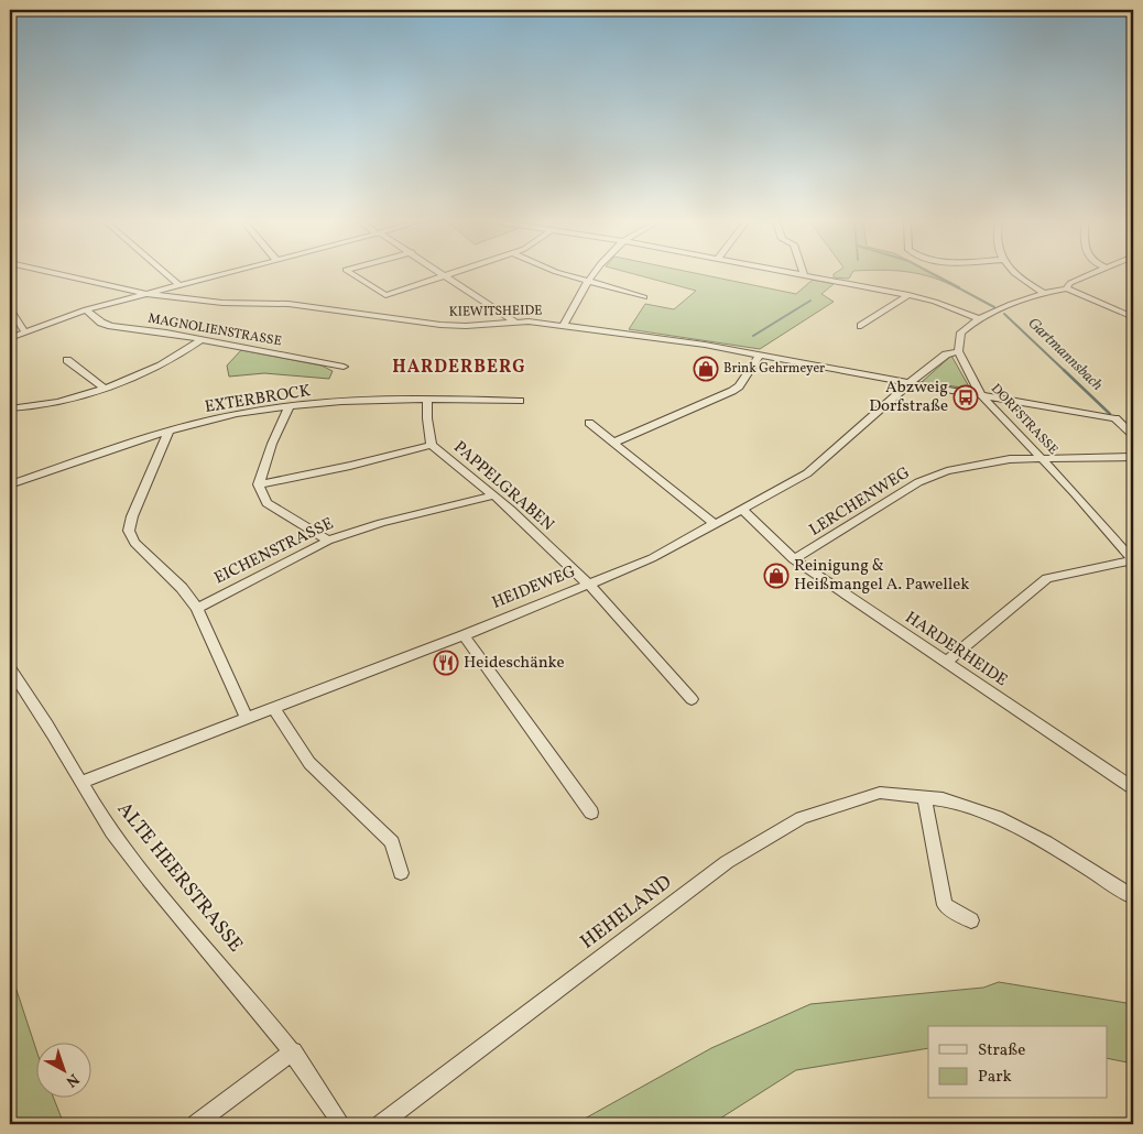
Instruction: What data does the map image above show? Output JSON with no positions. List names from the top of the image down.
{
  "streets": {
    "street": [
      "KIEWITSHEIDE",
      "MAGNOLIENSTRASSE",
      "EXTERBROCK",
      "DORFSTRASSE",
      "PAPPELGRABEN",
      "LERCHENWEG",
      "EICHENSTRASSE",
      "HEIDEWEG",
      "HARDERHEIDE",
      "ALTE HEERSTRASSE",
      "HEHELAND"
    ]
  },
  "crossings": [
    ["KIEWITSHEIDE", "DORFSTRASSE"],
    ["KIEWITSHEIDE", "HEIDEWEG"],
    ["EXTERBROCK", "PAPPELGRABEN"],
    ["DORFSTRASSE", "LERCHENWEG"],
    ["DORFSTRASSE", "HEIDEWEG"],
    ["PAPPELGRABEN", "EICHENSTRASSE"],
    ["PAPPELGRABEN", "HEIDEWEG"],
    ["LERCHENWEG", "HARDERHEIDE"],
    ["HEIDEWEG", "HARDERHEIDE"],
    ["HEIDEWEG", "ALTE HEERSTRASSE"]
  ],
  "districts": ["HARDERBERG"],
  "water": ["Gartmannsbach"],
  "places": {
    "shop": ["Brink Gehrmeyer", "Reinigung & Heißmangel A. Pawellek"],
    "bus stop": ["Abzweig Dorfstraße"],
    "restaurant": ["Heideschänke"]
  },
  "legend": ["Straße", "Park"],
  "north": "bottom right"
}
